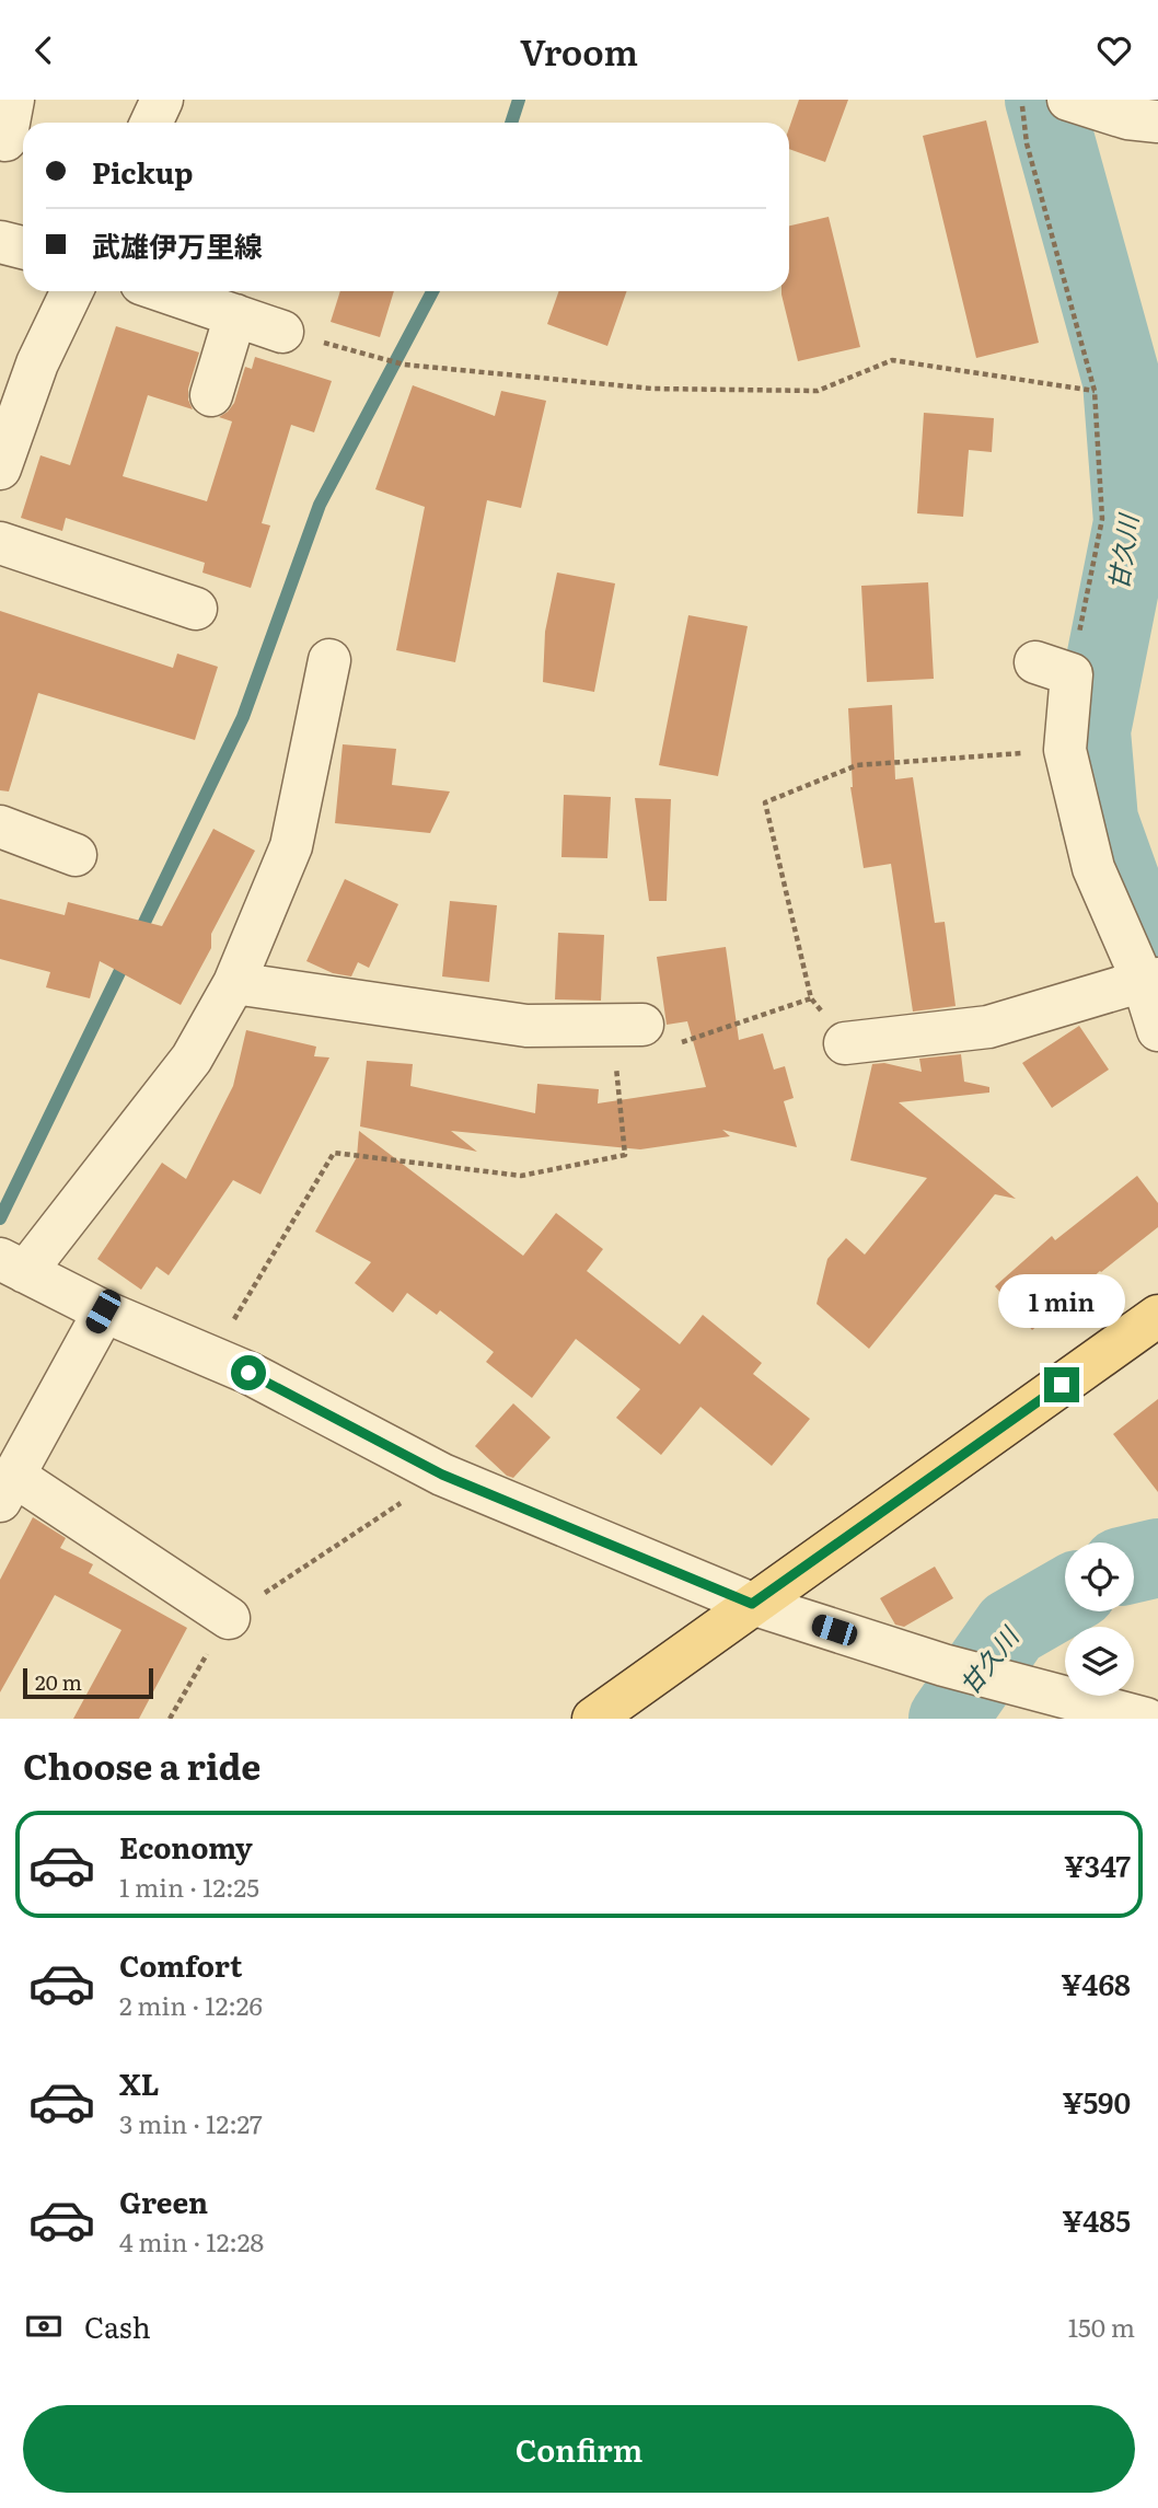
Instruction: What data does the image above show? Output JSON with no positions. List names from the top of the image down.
{
  "water": ["甘久川"],
  "scale_bar": "20 m",
  "page": {
    "header": "Vroom",
    "banner": ["Pickup", "武雄伊万里線"],
    "bubble": "1 min",
    "scale": "20 m",
    "heading": "Choose a ride",
    "list": [
      {
        "name": "Economy",
        "note": "1 min · 12:25",
        "value": "¥347"
      },
      {
        "name": "Comfort",
        "note": "2 min · 12:26",
        "value": "¥468"
      },
      {
        "name": "XL",
        "note": "3 min · 12:27",
        "value": "¥590"
      },
      {
        "name": "Green",
        "note": "4 min · 12:28",
        "value": "¥485"
      }
    ],
    "pay": ["Cash", "150 m"],
    "buttons": "Confirm"
  }
}
